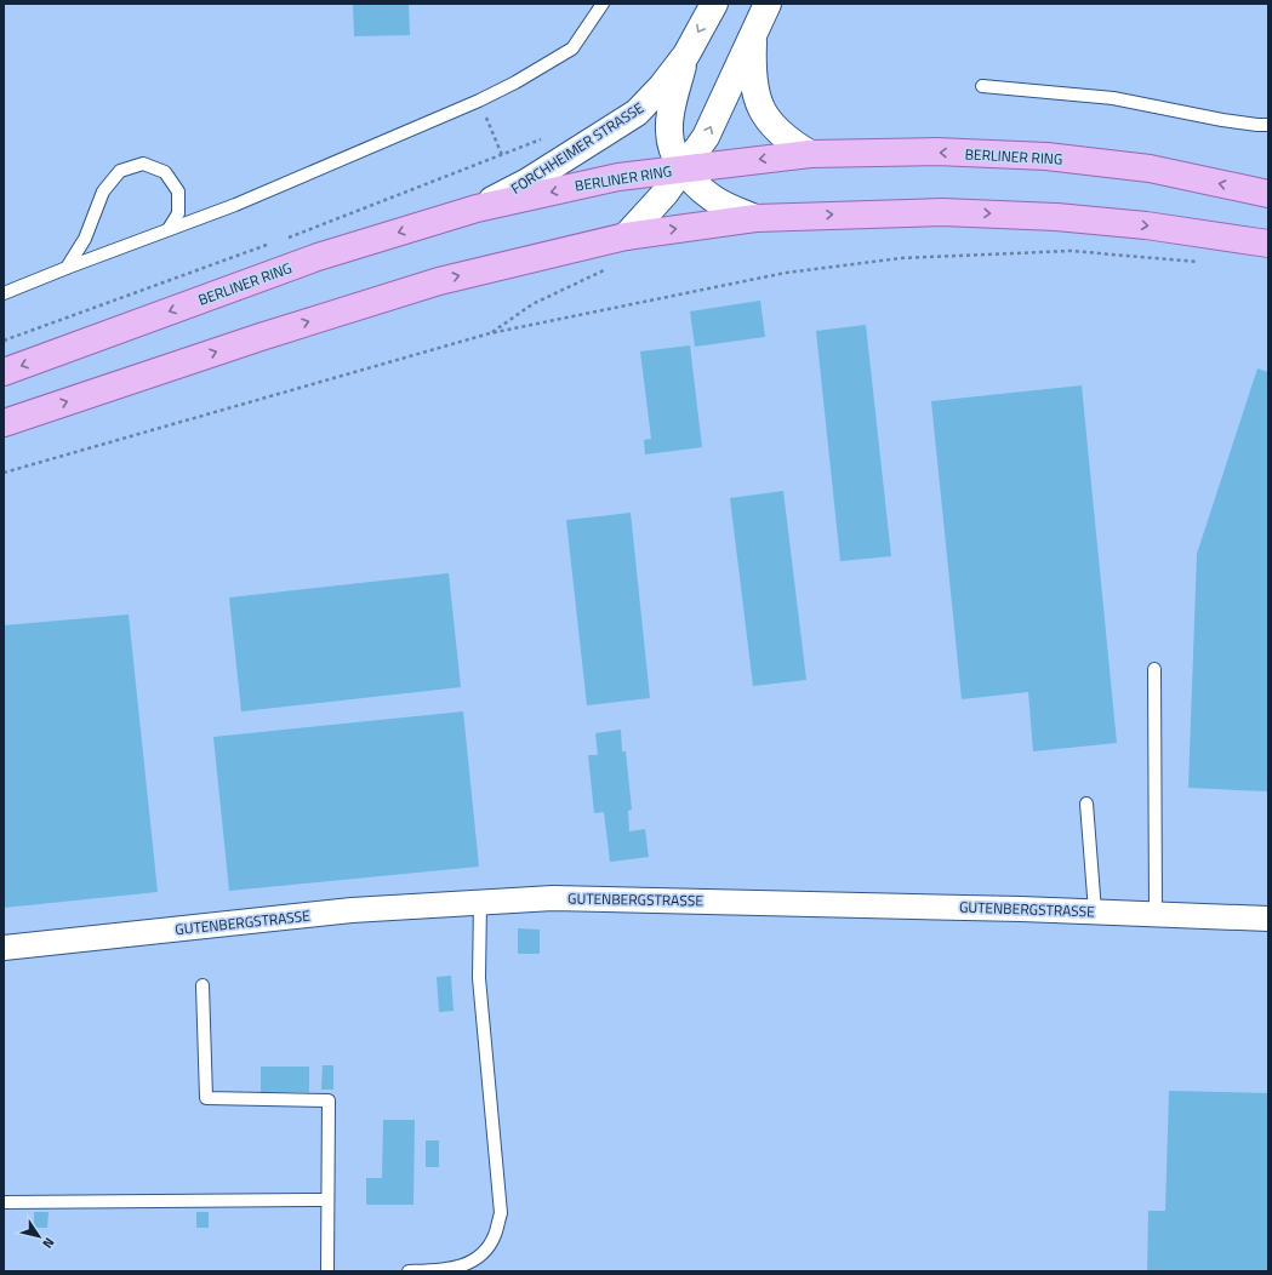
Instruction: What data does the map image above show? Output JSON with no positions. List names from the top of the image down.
{
  "streets": {
    "main road": ["BERLINER RING"],
    "street": ["FORCHHEIMER STRASSE", "GUTENBERGSTRASSE"]
  },
  "crossings": [
    ["FORCHHEIMER STRASSE", "BERLINER RING"]
  ],
  "north": "bottom right"
}
